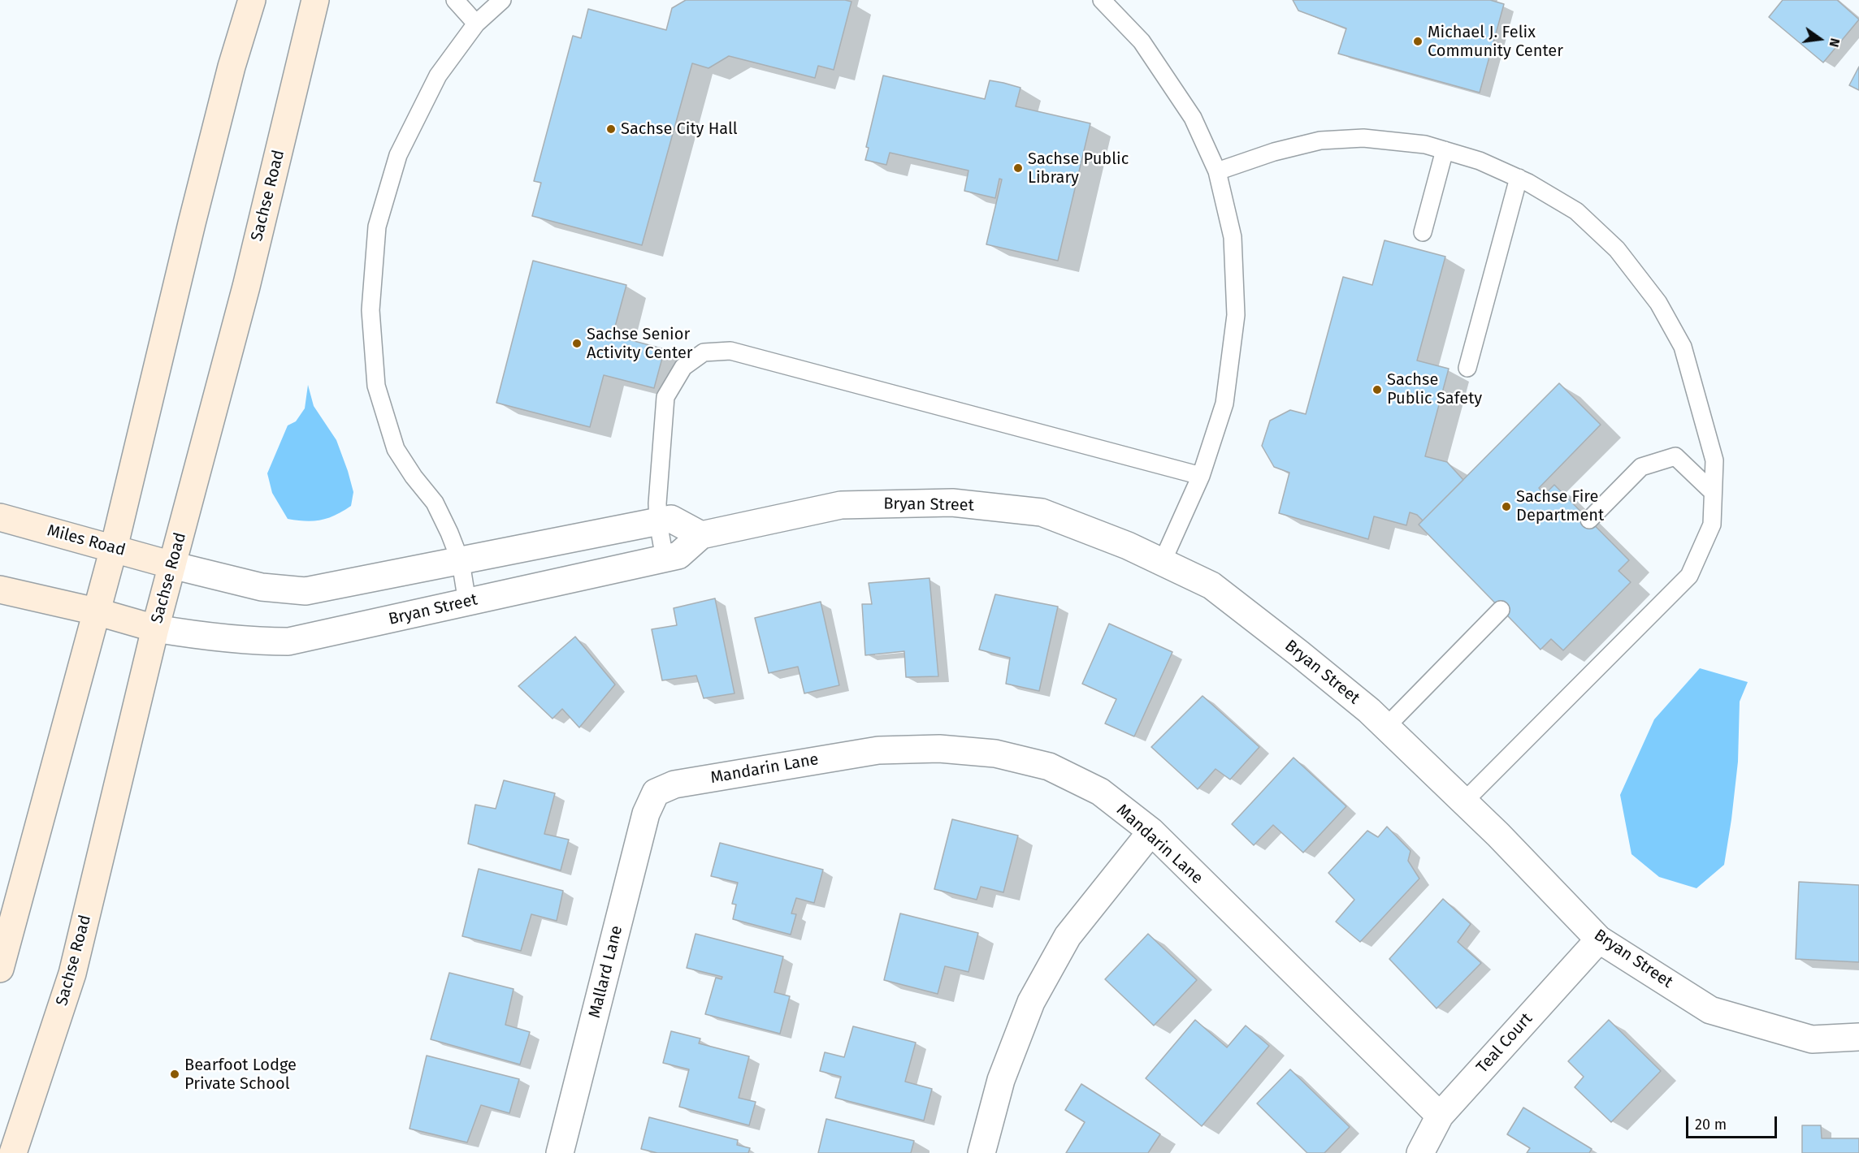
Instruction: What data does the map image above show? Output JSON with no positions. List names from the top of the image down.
{
  "streets": {
    "main road": ["Sachse Road", "Miles Road"],
    "street": [
      "Bryan Street",
      "Mandarin Lane",
      "Mallard Lane",
      "Teal Court"
    ]
  },
  "crossings": [
    ["Sachse Road", "Bryan Street"],
    ["Sachse Road", "Miles Road"],
    ["Bryan Street", "Teal Court"],
    ["Mandarin Lane", "Mallard Lane"],
    ["Mandarin Lane", "Teal Court"]
  ],
  "places": [
    "Michael J. Felix Community Center",
    "Sachse City Hall",
    "Sachse Public Library",
    "Sachse Senior Activity Center",
    "Sachse Public Safety",
    "Sachse Fire Department",
    "Bearfoot Lodge Private School"
  ],
  "scale_bar": "20 m",
  "north": "right"
}
